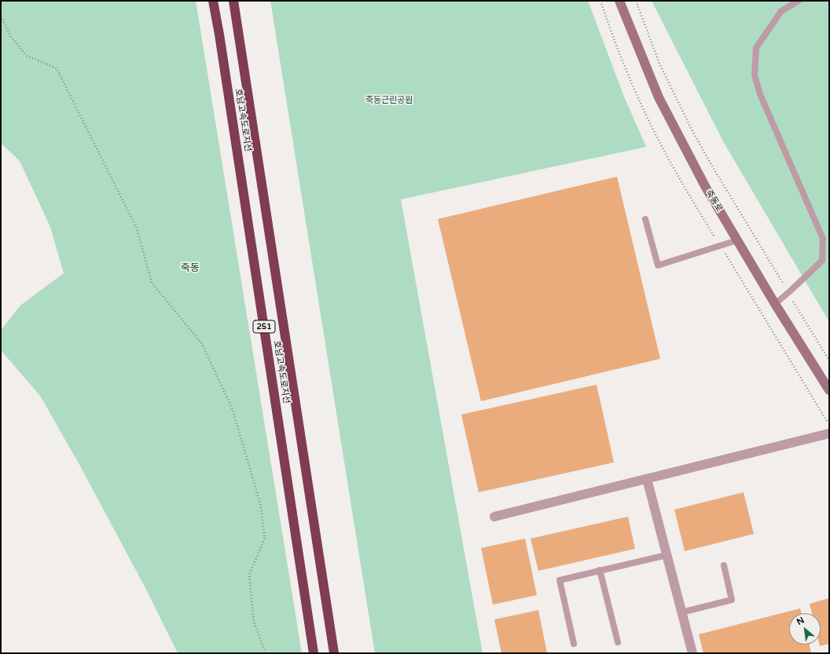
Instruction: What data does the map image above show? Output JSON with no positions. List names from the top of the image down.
{
  "streets": {
    "highway": ["호남고속도로지선", "251"],
    "street": ["죽동로"]
  },
  "districts": ["죽동"],
  "parks": ["죽동근린공원"],
  "north": "top left"
}
